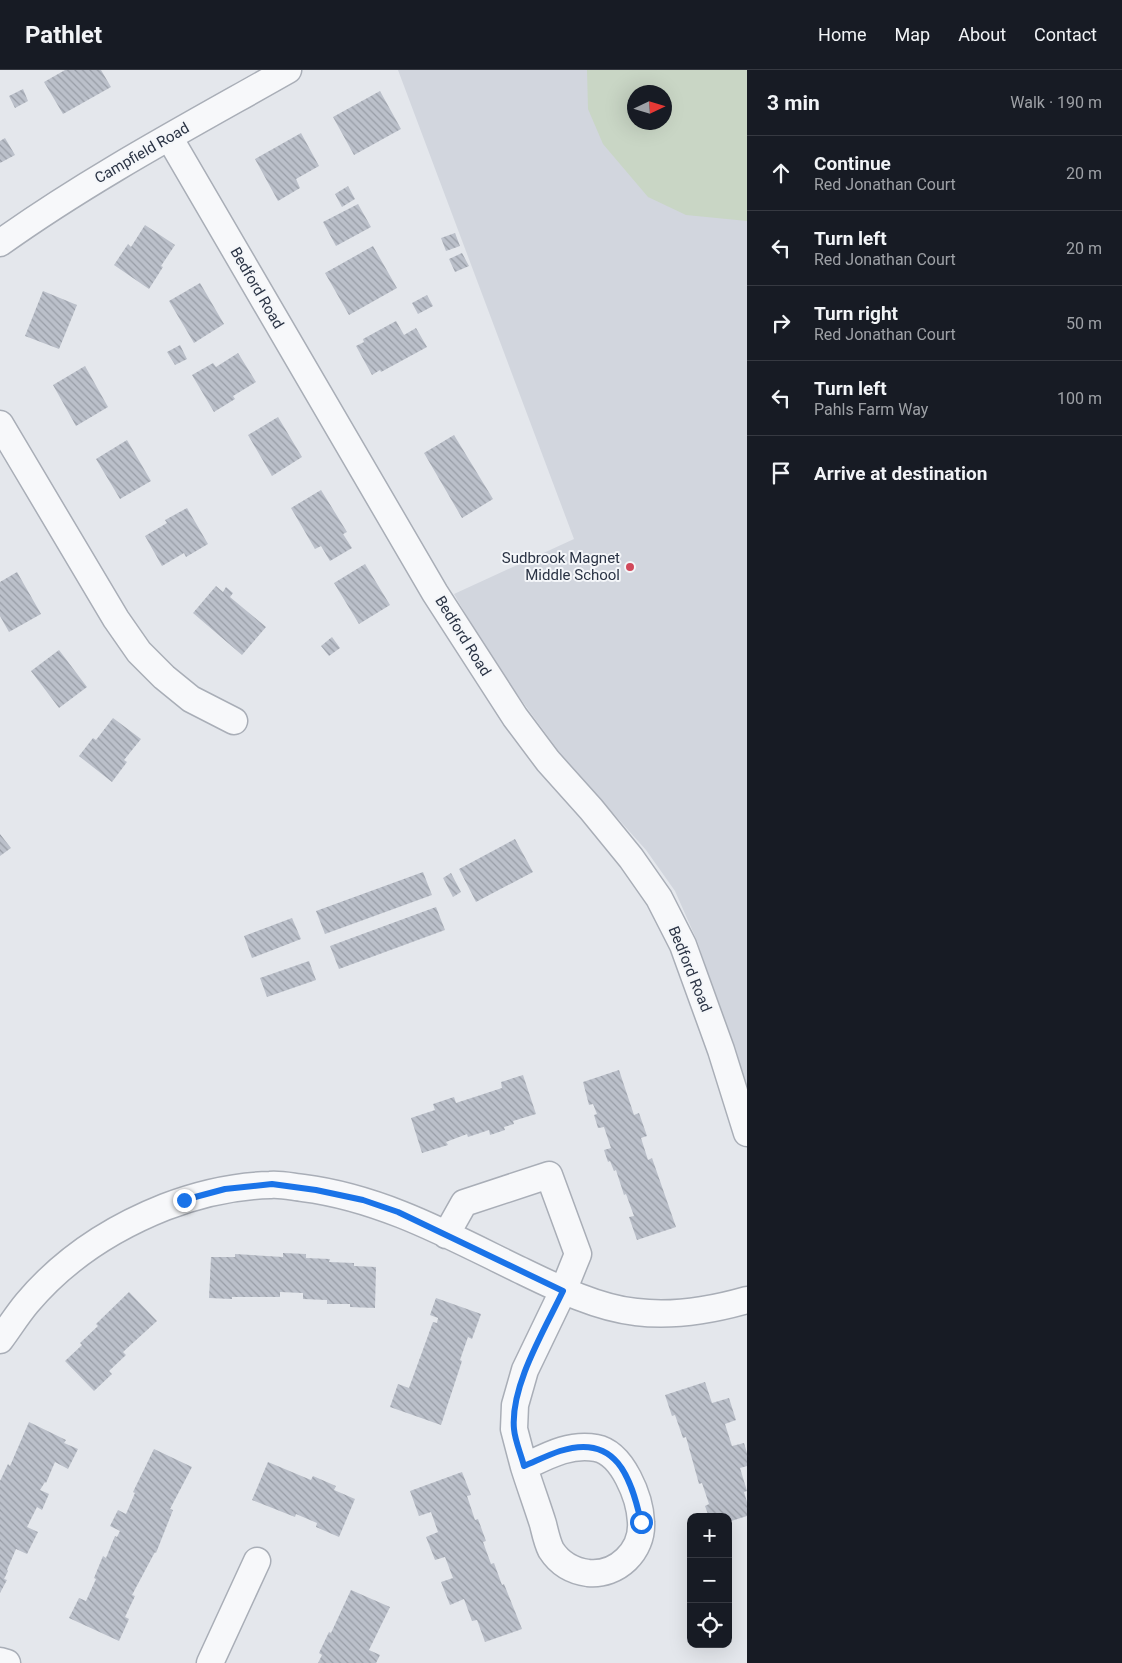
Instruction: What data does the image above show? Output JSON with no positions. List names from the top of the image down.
{
  "streets": {
    "street": ["Campfield Road", "Bedford Road"]
  },
  "crossings": [
    ["Campfield Road", "Bedford Road"]
  ],
  "places": ["Sudbrook Magnet Middle School"],
  "north": "right",
  "page": {
    "header": "Pathlet",
    "nav": [
      "Home",
      "Map",
      "About",
      "Contact"
    ],
    "heading": ["3 min", "Walk · 190 m"],
    "list": [
      ["Continue", "Red Jonathan Court", "20 m"],
      ["Turn left", "Red Jonathan Court", "20 m"],
      ["Turn right", "Red Jonathan Court", "50 m"],
      ["Turn left", "Pahls Farm Way", "100 m"],
      "Arrive at destination"
    ],
    "map_buttons": ["+", "−"]
  }
}
